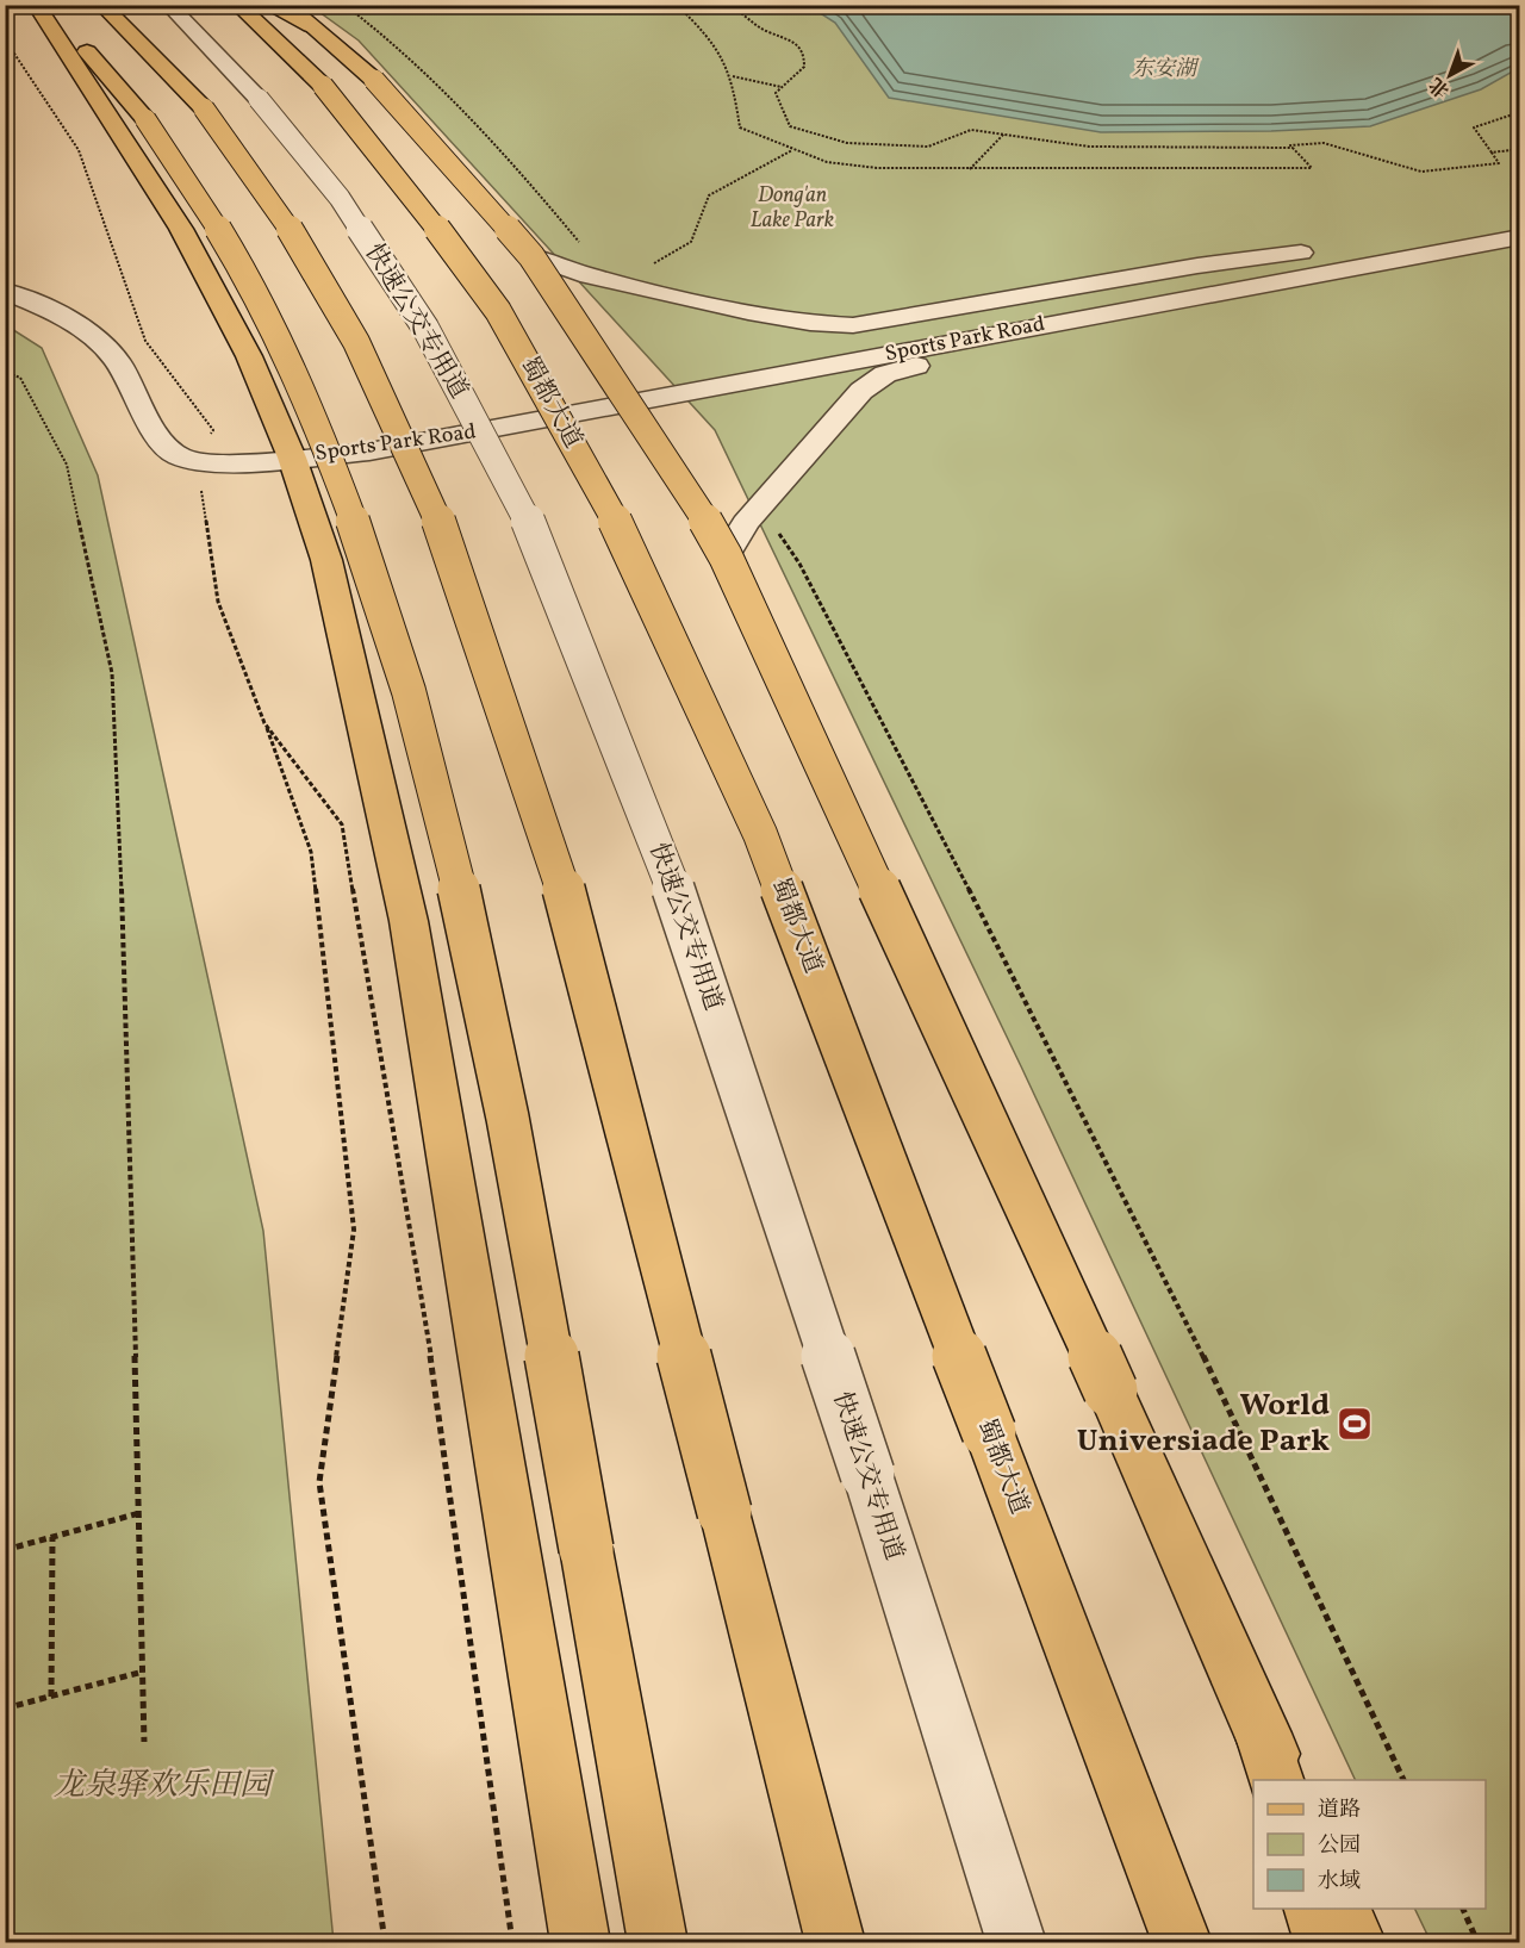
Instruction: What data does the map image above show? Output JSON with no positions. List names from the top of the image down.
{
  "streets": {
    "main road": ["蜀都大道"],
    "street": ["快速公交专用道", "Sports Park Road"]
  },
  "water": ["东安湖"],
  "parks": ["Dong'an Lake Park", "龙泉驿欢乐田园"],
  "places": {
    "sports": ["World Universiade Park"]
  },
  "legend": ["道路", "公园", "水域"],
  "north": "bottom left"
}
